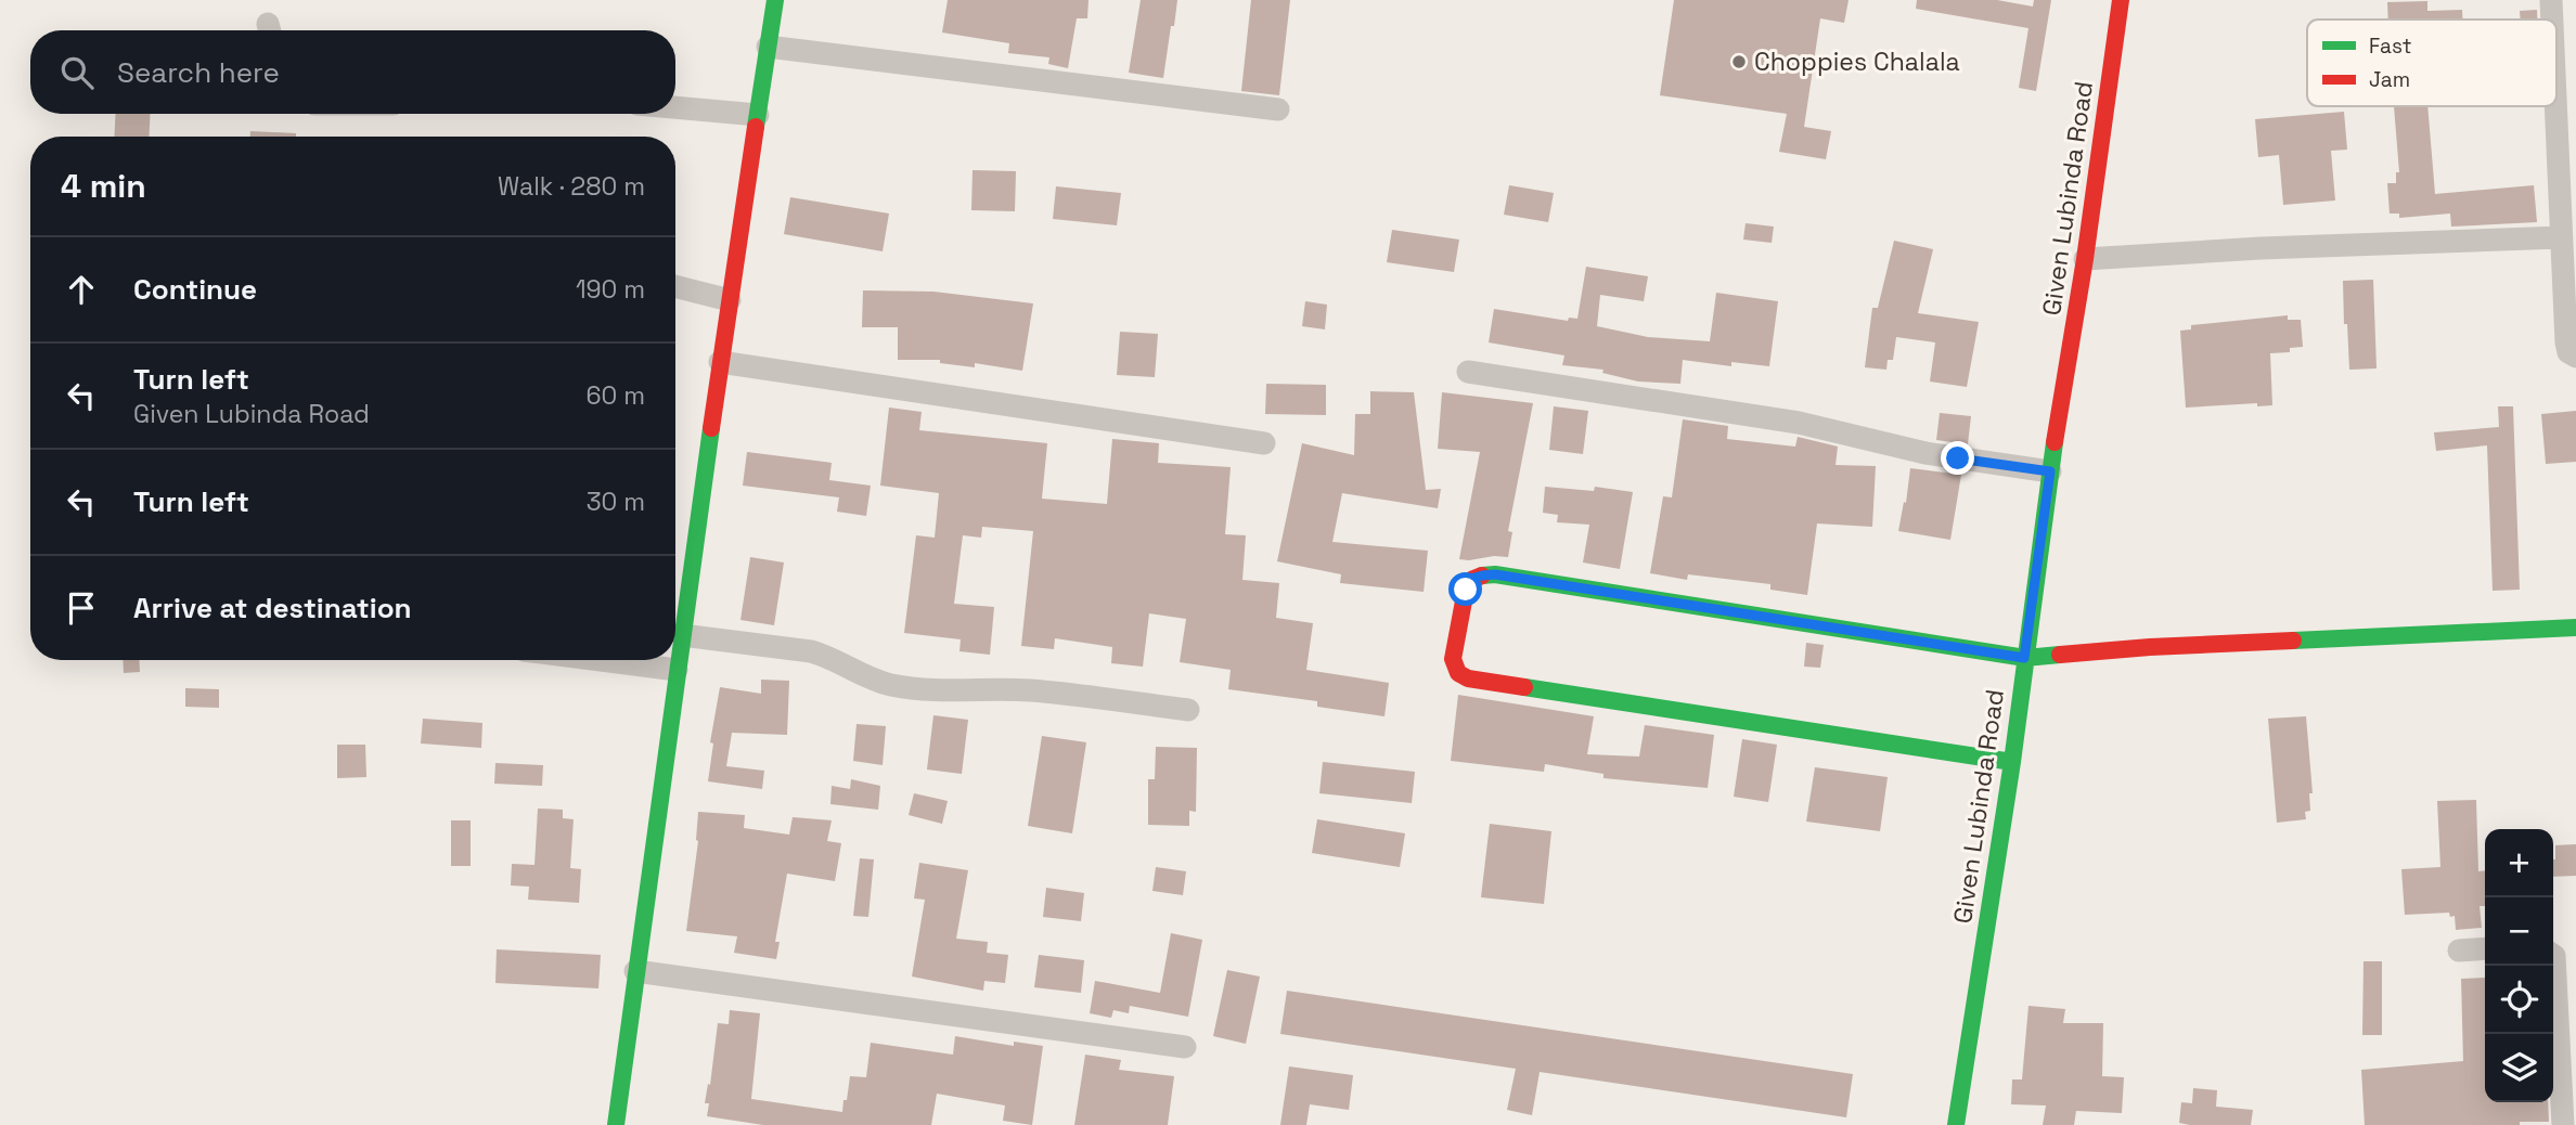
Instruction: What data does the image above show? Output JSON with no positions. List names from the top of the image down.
{
  "streets": {
    "street": ["Given Lubinda Road"]
  },
  "places": ["Choppies Chalala"],
  "legend": ["Fast", "Jam"],
  "page": {
    "search": "Search here",
    "heading": ["4 min", "Walk · 280 m"],
    "list": [
      ["Continue", "190 m"],
      ["Turn left", "Given Lubinda Road", "60 m"],
      ["Turn left", "30 m"],
      "Arrive at destination"
    ],
    "map_buttons": ["+", "−"]
  }
}
